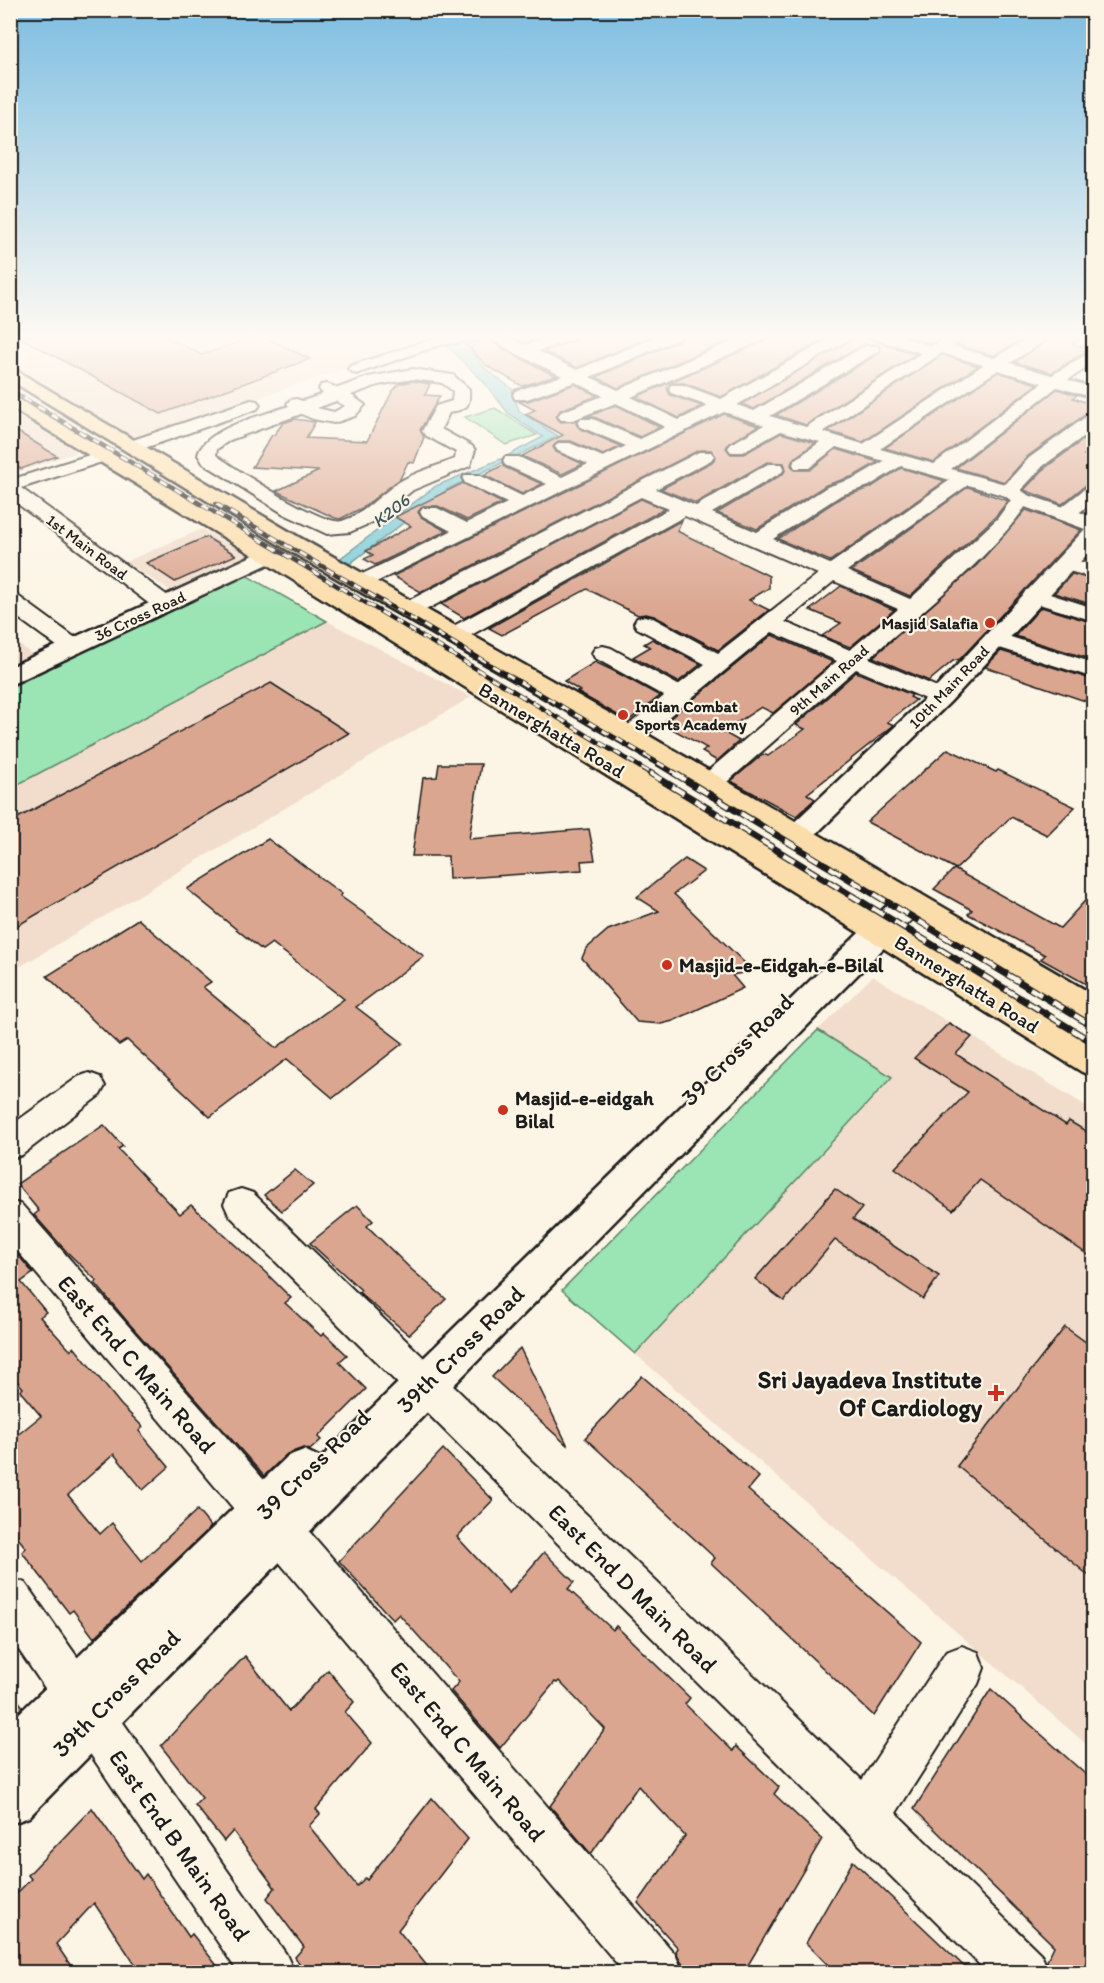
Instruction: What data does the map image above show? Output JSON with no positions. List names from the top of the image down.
{
  "streets": {
    "main road": ["Bannerghatta Road"],
    "street": [
      "1st Main Road",
      "36 Cross Road",
      "9th Main Road",
      "10th Main Road",
      "39th Cross Road",
      "East End C Main Road",
      "East End D Main Road",
      "East End B Main Road"
    ]
  },
  "crossings": [
    ["1st Main Road", "36 Cross Road"],
    ["36 Cross Road", "Bannerghatta Road"],
    ["9th Main Road", "Bannerghatta Road"],
    ["10th Main Road", "Bannerghatta Road"],
    ["Bannerghatta Road", "39th Cross Road"],
    ["39th Cross Road", "East End C Main Road"],
    ["39th Cross Road", "East End D Main Road"],
    ["39th Cross Road", "East End B Main Road"]
  ],
  "water": ["K206"],
  "places": {
    "other": [
      "Masjid Salafia",
      "Indian Combat Sports Academy",
      "Masjid-e-Eidgah-e-Bilal",
      "Masjid-e-eidgah Bilal"
    ],
    "health": ["Sri Jayadeva Institute Of Cardiology"]
  }
}
